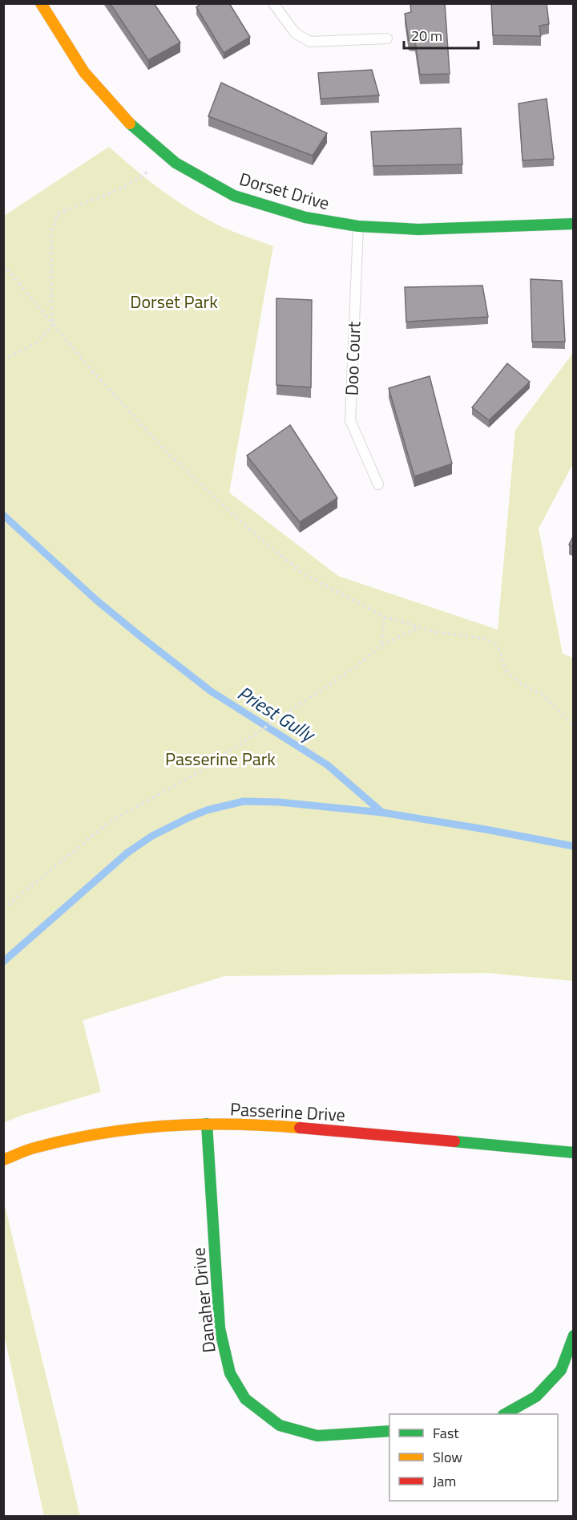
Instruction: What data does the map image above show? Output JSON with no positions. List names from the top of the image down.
{
  "streets": {
    "street": ["Dorset Drive", "Passerine Drive", "Danaher Drive"],
    "lane": ["Doo Court"]
  },
  "crossings": [
    ["Dorset Drive", "Doo Court"],
    ["Passerine Drive", "Danaher Drive"]
  ],
  "water": ["Priest Gully"],
  "parks": ["Dorset Park", "Passerine Park"],
  "legend": ["Fast", "Slow", "Jam"],
  "scale_bar": "20 m"
}
